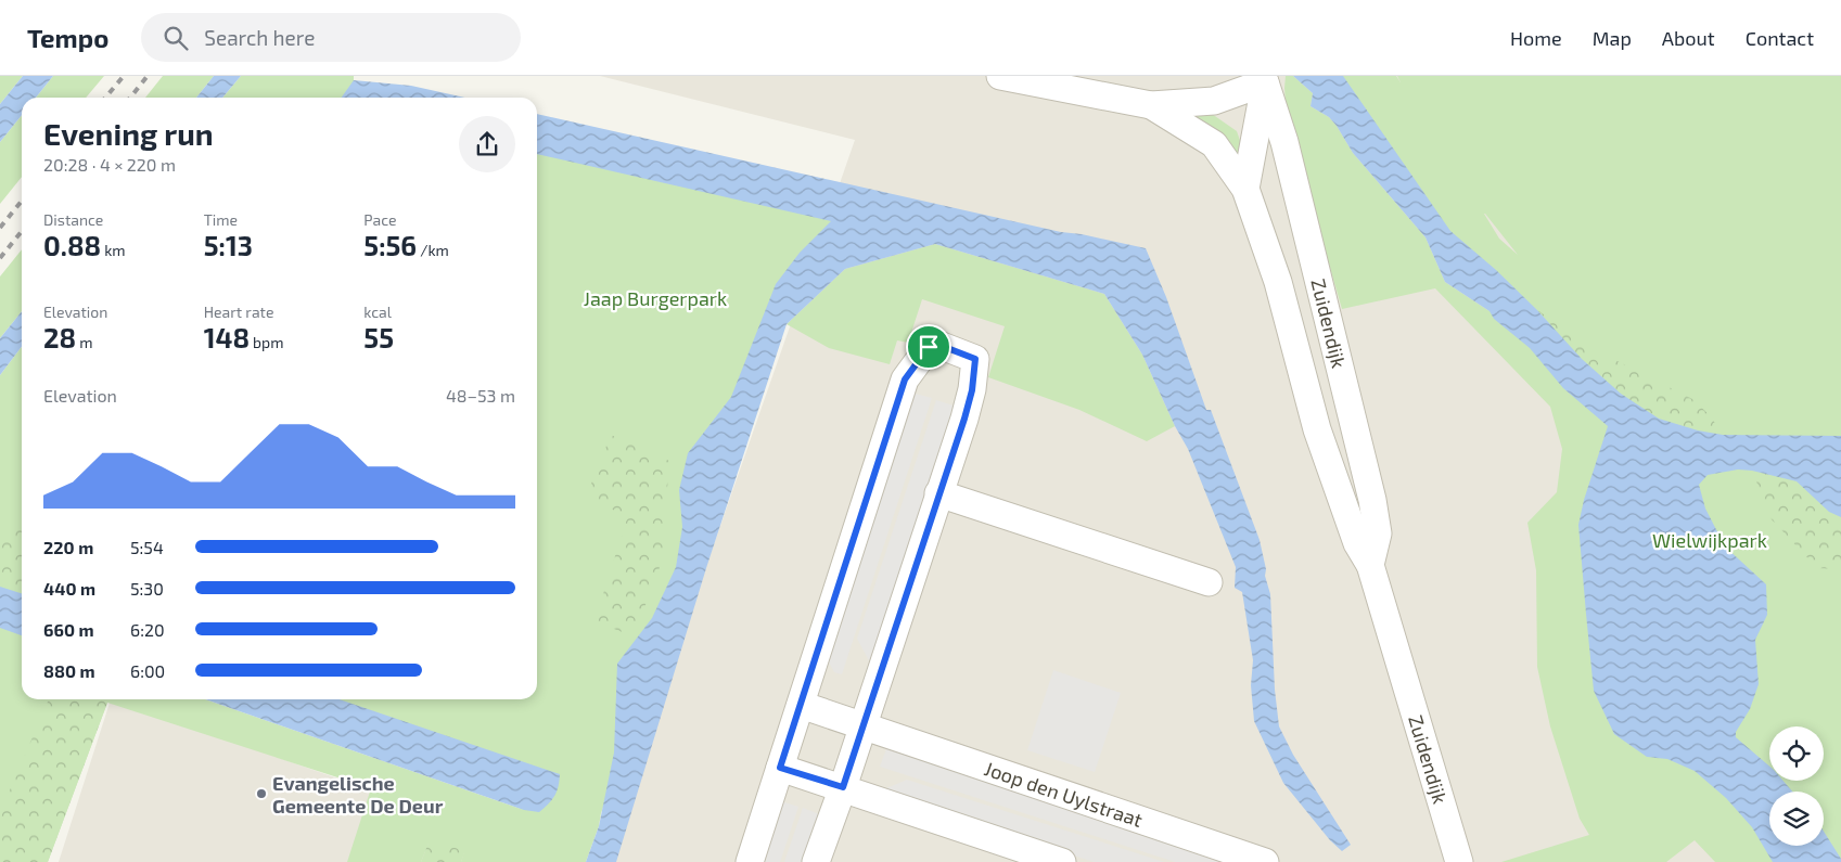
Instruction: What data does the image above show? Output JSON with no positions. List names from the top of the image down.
{
  "streets": {
    "street": ["Zuidendijk", "Joop den Uylstraat"]
  },
  "parks": ["Jaap Burgerpark", "Wielwijkpark"],
  "places": ["Evangelische Gemeente De Deur"],
  "page": {
    "header": "Tempo",
    "search": "Search here",
    "nav": [
      "Home",
      "Map",
      "About",
      "Contact"
    ],
    "heading": ["Evening run", "20:28 · 4 × 220 m"],
    "stats": [
      ["Distance", "0.88 km"],
      ["Time", "5:13"],
      ["Pace", "5:56 /km"],
      ["Elevation", "28 m"],
      ["Heart rate", "148 bpm"],
      ["kcal", "55"]
    ],
    "chart": ["Elevation", "48–53 m"],
    "list": [
      {
        "name": "220 m",
        "note": "5:54"
      },
      {
        "name": "440 m",
        "note": "5:30"
      },
      {
        "name": "660 m",
        "note": "6:20"
      },
      {
        "name": "880 m",
        "note": "6:00"
      }
    ]
  }
}
